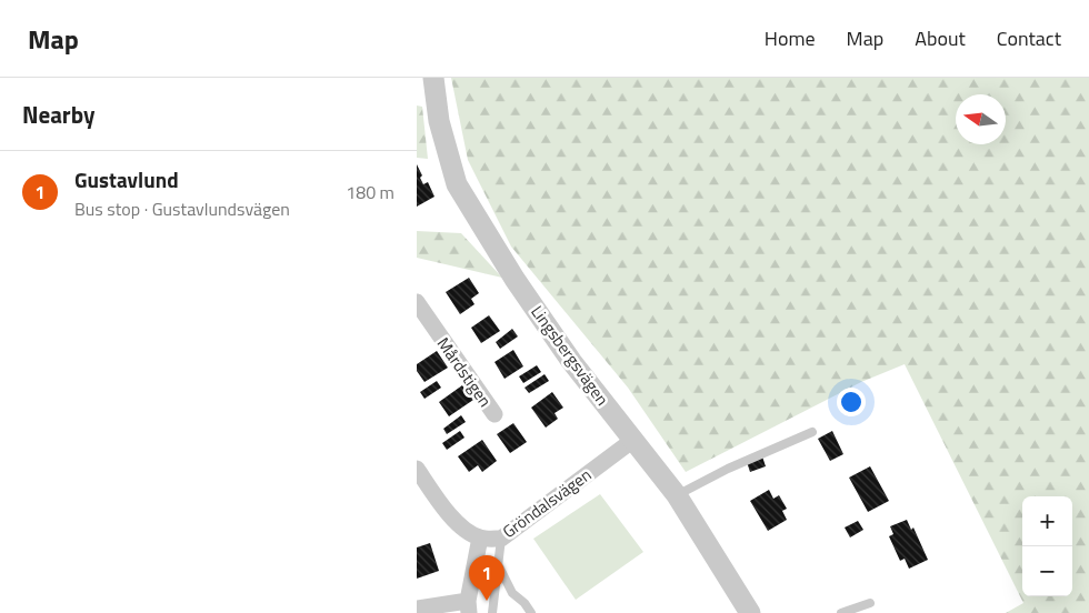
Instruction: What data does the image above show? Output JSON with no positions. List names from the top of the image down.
{
  "streets": {
    "street": ["Lingsbergsvägen", "Mårdstigen", "Gröndalsvägen"]
  },
  "crossings": [
    ["Lingsbergsvägen", "Gröndalsvägen"]
  ],
  "north": "left",
  "page": {
    "header": "Map",
    "nav": [
      "Home",
      "Map",
      "About",
      "Contact"
    ],
    "heading": "Nearby",
    "list": [
      {
        "mark": "1",
        "name": "Gustavlund",
        "note": "Bus stop · Gustavlundsvägen",
        "value": "180 m"
      }
    ],
    "map_buttons": ["+", "−"],
    "pins": "1"
  }
}
